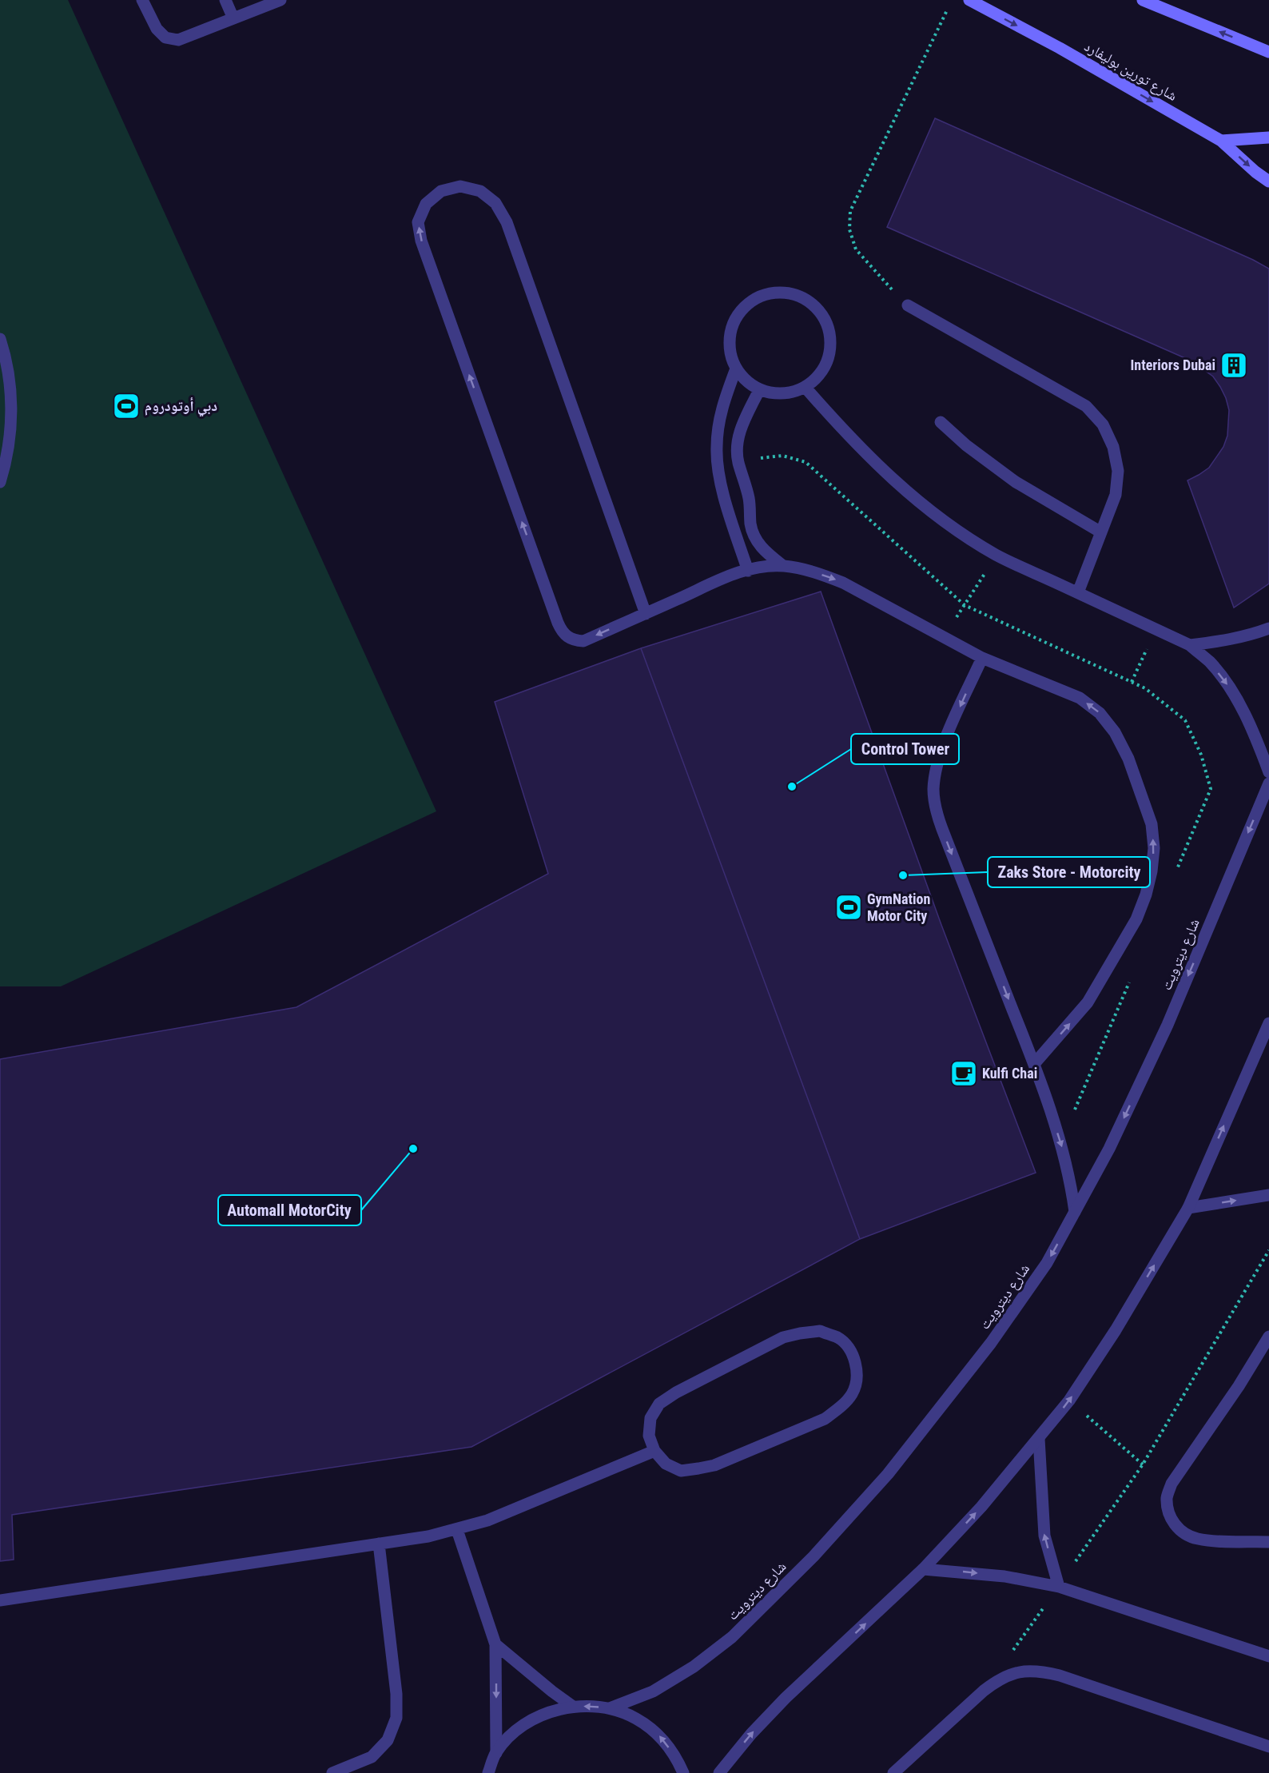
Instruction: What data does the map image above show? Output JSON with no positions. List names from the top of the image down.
{
  "streets": {
    "main road": ["شارع تورين بوليفارد"],
    "street": ["شارع ديترويت"]
  },
  "places": {
    "building": ["Interiors Dubai"],
    "sports": ["دبي أوتودروم", "GymNation Motor City"],
    "other": ["Control Tower", "Zaks Store - Motorcity", "Automall MotorCity"],
    "cafe": ["Kulfi Chai"]
  }
}
